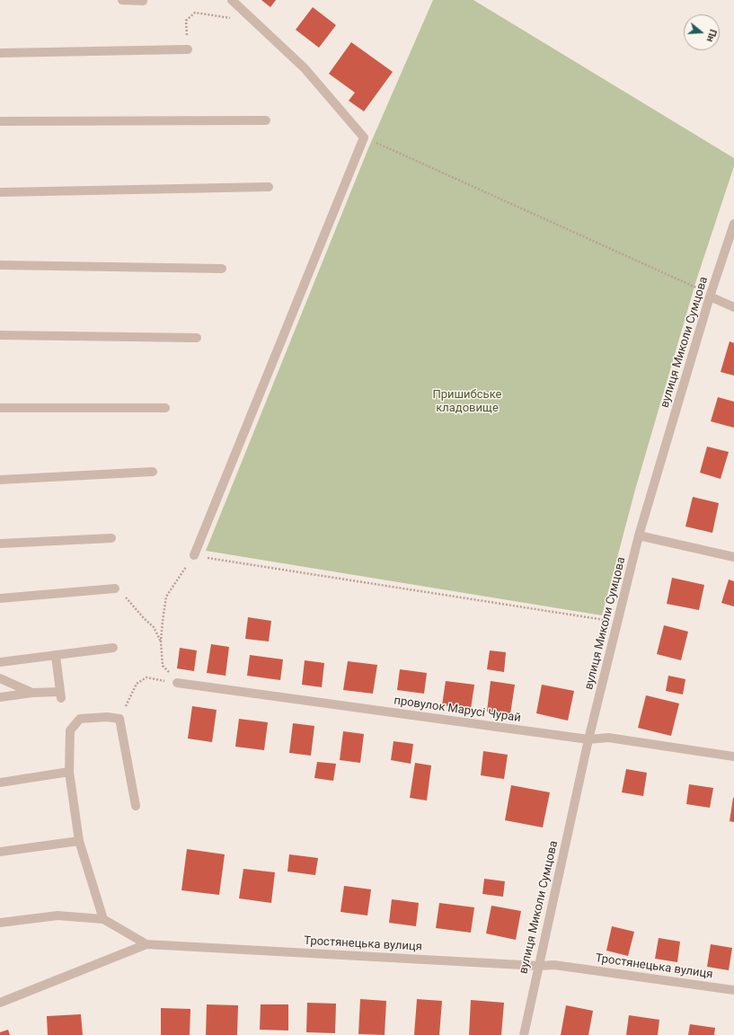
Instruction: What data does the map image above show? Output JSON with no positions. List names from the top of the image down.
{
  "streets": {
    "street": ["вулиця Миколи Сумцова", "провулок Марусі Чурай", "Тростянецька вулиця"]
  },
  "crossings": [
    ["вулиця Миколи Сумцова", "провулок Марусі Чурай"],
    ["вулиця Миколи Сумцова", "Тростянецька вулиця"]
  ],
  "parks": ["Пришибське кладовище"],
  "north": "right"
}
